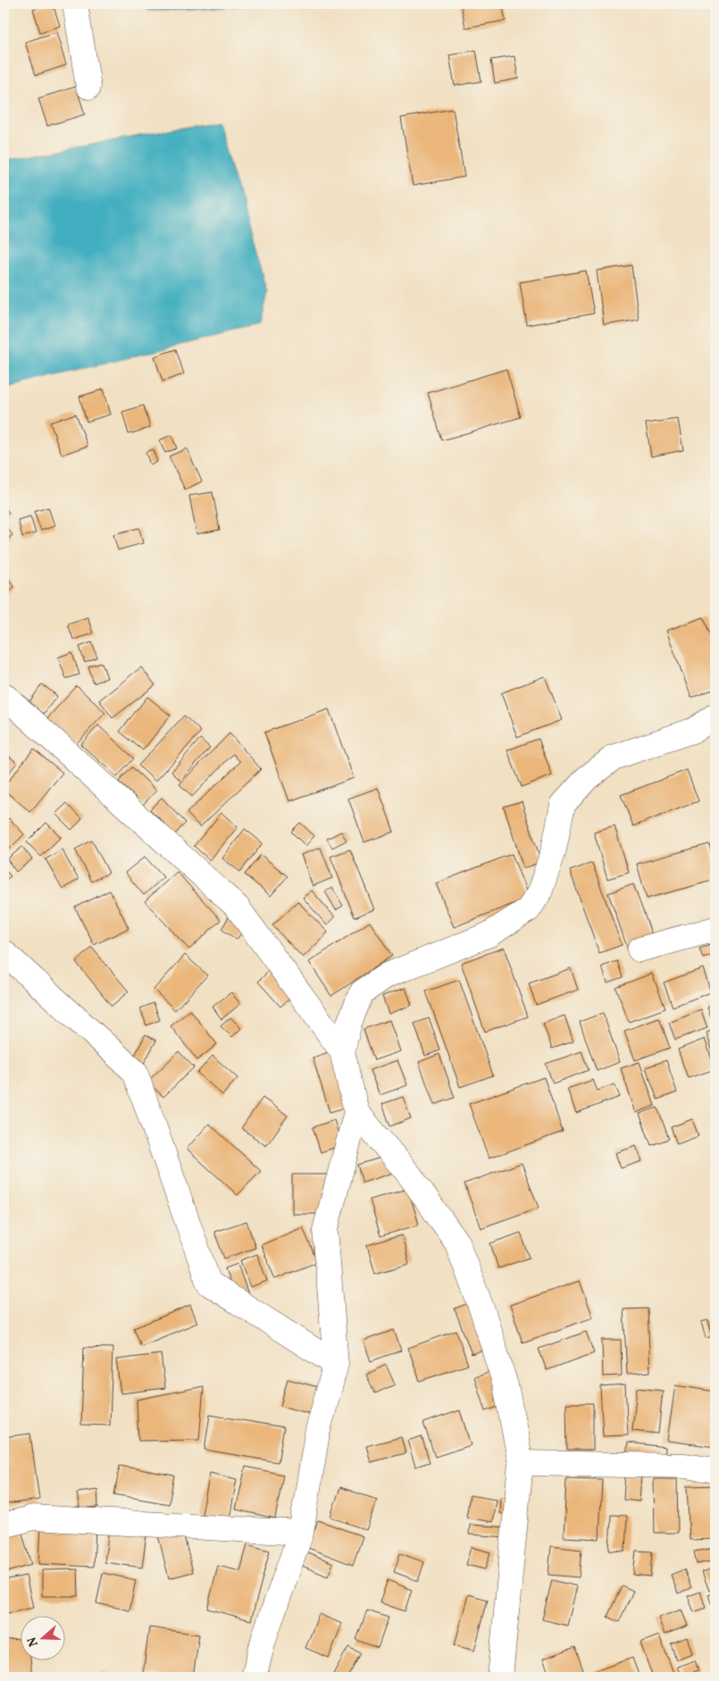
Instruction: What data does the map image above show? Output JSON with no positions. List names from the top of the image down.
{
  "north": "left"
}
